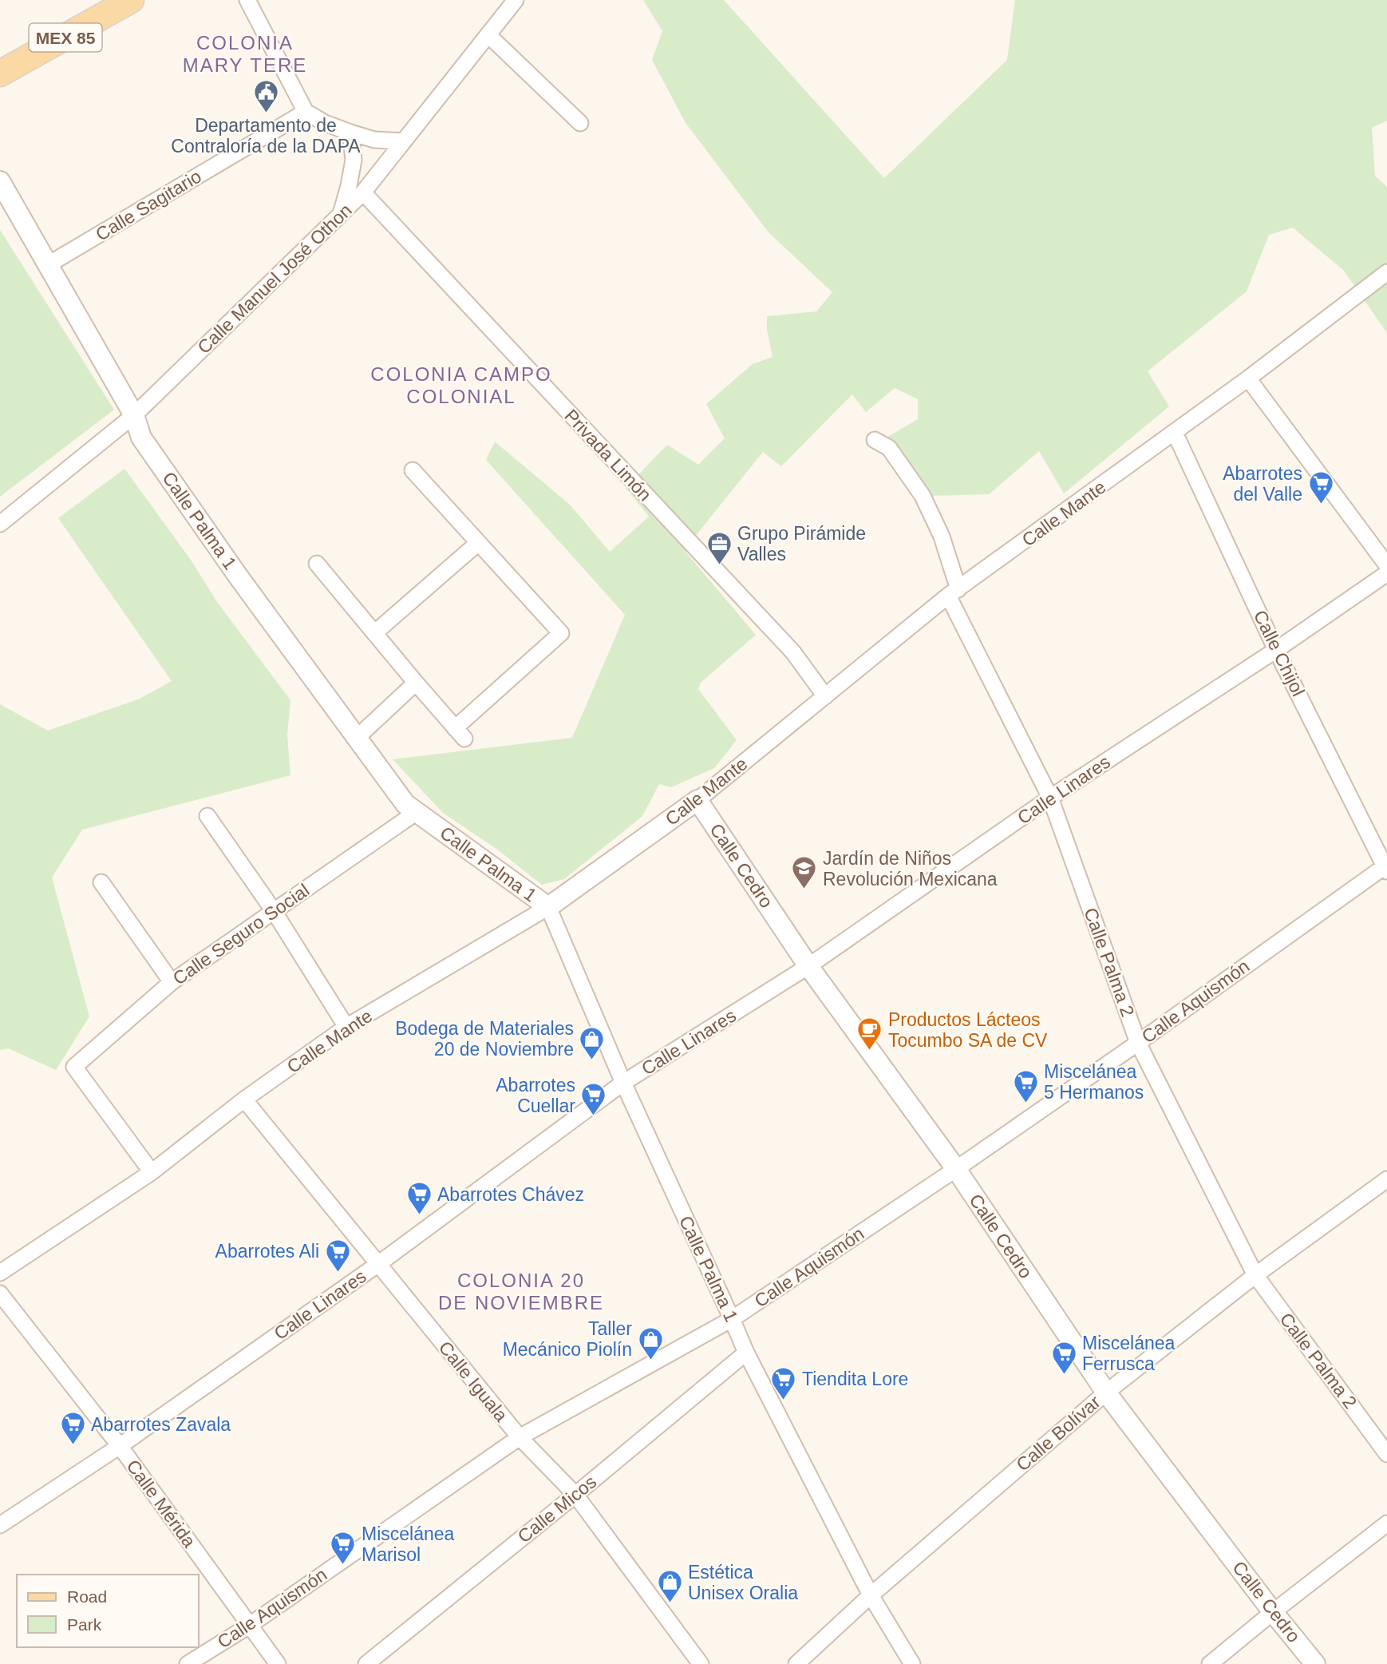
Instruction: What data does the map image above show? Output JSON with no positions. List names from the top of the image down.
{
  "streets": {
    "main road": ["MEX 85"],
    "street": [
      "Calle Sagitario",
      "Calle Manuel José Othon",
      "Privada Limón",
      "Calle Mante",
      "Calle Palma 1",
      "Calle Chijol",
      "Calle Linares",
      "Calle Cedro",
      "Calle Seguro Social",
      "Calle Palma 2",
      "Calle Aquismón",
      "Calle Iguala",
      "Calle Bolívar",
      "Calle Mérida",
      "Calle Micos"
    ]
  },
  "crossings": [
    ["Calle Sagitario", "Calle Palma 1"],
    ["Calle Manuel José Othon", "Privada Limón"],
    ["Calle Manuel José Othon", "Calle Palma 1"],
    ["Privada Limón", "Calle Mante"],
    ["Calle Mante", "Calle Palma 1"],
    ["Calle Mante", "Calle Chijol"],
    ["Calle Mante", "Calle Cedro"],
    ["Calle Mante", "Calle Seguro Social"],
    ["Calle Mante", "Calle Palma 2"],
    ["Calle Mante", "Calle Iguala"],
    ["Calle Palma 1", "Calle Linares"],
    ["Calle Palma 1", "Calle Seguro Social"],
    ["Calle Palma 1", "Calle Aquismón"],
    ["Calle Palma 1", "Calle Bolívar"],
    ["Calle Palma 1", "Calle Micos"],
    ["Calle Chijol", "Calle Linares"],
    ["Calle Chijol", "Calle Aquismón"],
    ["Calle Linares", "Calle Cedro"],
    ["Calle Linares", "Calle Palma 2"],
    ["Calle Linares", "Calle Iguala"],
    ["Calle Linares", "Calle Mérida"],
    ["Calle Cedro", "Calle Aquismón"],
    ["Calle Cedro", "Calle Bolívar"],
    ["Calle Palma 2", "Calle Aquismón"],
    ["Calle Palma 2", "Calle Bolívar"],
    ["Calle Aquismón", "Calle Iguala"],
    ["Calle Aquismón", "Calle Mérida"],
    ["Calle Iguala", "Calle Micos"]
  ],
  "districts": ["COLONIA MARY TERE", "COLONIA CAMPO COLONIAL", "COLONIA 20 DE NOVIEMBRE"],
  "places": {
    "public building": ["Departamento de Contraloría de la DAPA"],
    "supermarket": [
      "Abarrotes del Valle",
      "Miscelánea 5 Hermanos",
      "Abarrotes Cuellar",
      "Abarrotes Chávez",
      "Abarrotes Ali",
      "Miscelánea Ferrusca",
      "Tiendita Lore",
      "Abarrotes Zavala",
      "Miscelánea Marisol"
    ],
    "office": ["Grupo Pirámide Valles"],
    "school or university": ["Jardín de Niños Revolución Mexicana"],
    "cafe": ["Productos Lácteos Tocumbo SA de CV"],
    "shop": ["Bodega de Materiales 20 de Noviembre", "Taller Mecánico Piolín", "Estética Unisex Oralia"]
  },
  "legend": ["Road", "Park"]
}
